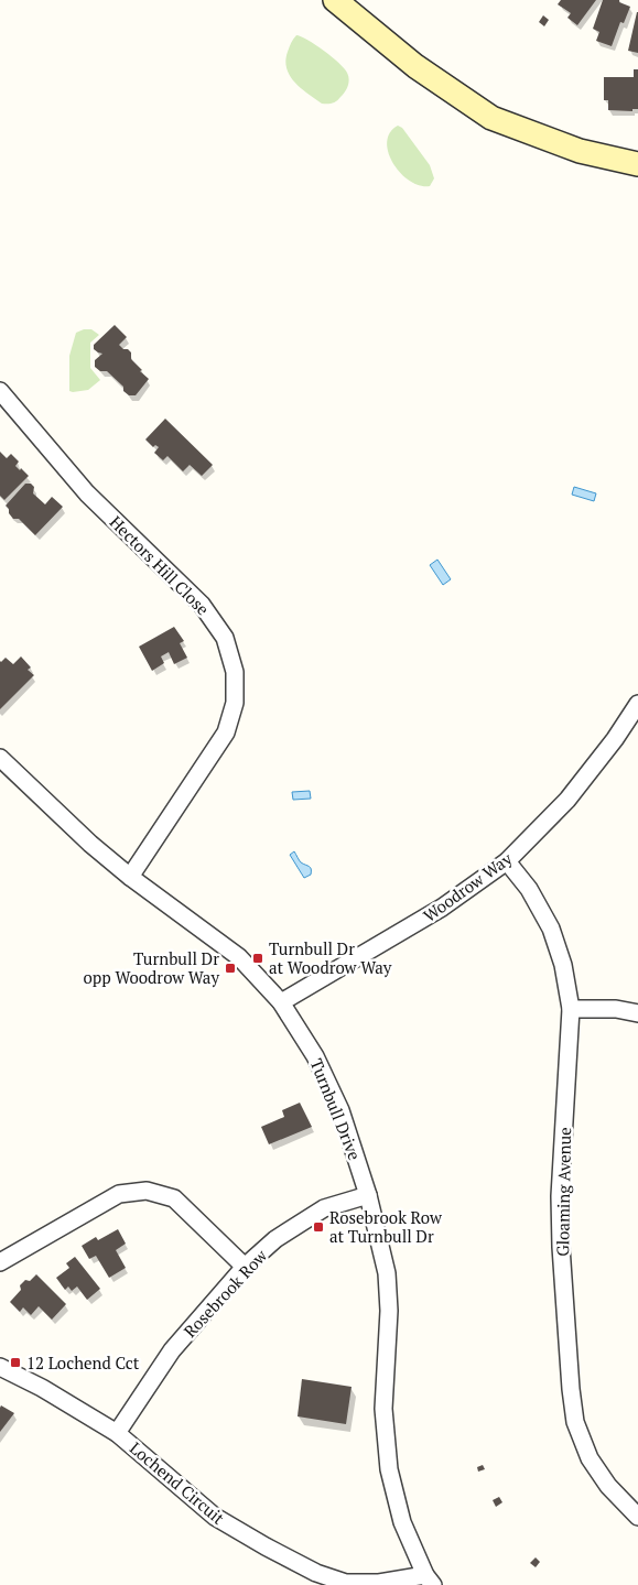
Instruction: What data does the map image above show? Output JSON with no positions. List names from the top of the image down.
{
  "streets": {
    "street": [
      "Hectors Hill Close",
      "Woodrow Way",
      "Turnbull Drive",
      "Gloaming Avenue",
      "Rosebrook Row",
      "Lochend Circuit"
    ]
  },
  "crossings": [
    ["Hectors Hill Close", "Turnbull Drive"],
    ["Woodrow Way", "Turnbull Drive"],
    ["Woodrow Way", "Gloaming Avenue"],
    ["Turnbull Drive", "Rosebrook Row"],
    ["Turnbull Drive", "Lochend Circuit"],
    ["Rosebrook Row", "Lochend Circuit"]
  ],
  "places": {
    "transit": [
      "Turnbull Dr at Woodrow Way",
      "Turnbull Dr opp Woodrow Way",
      "Rosebrook Row at Turnbull Dr",
      "12 Lochend Cct"
    ]
  }
}
